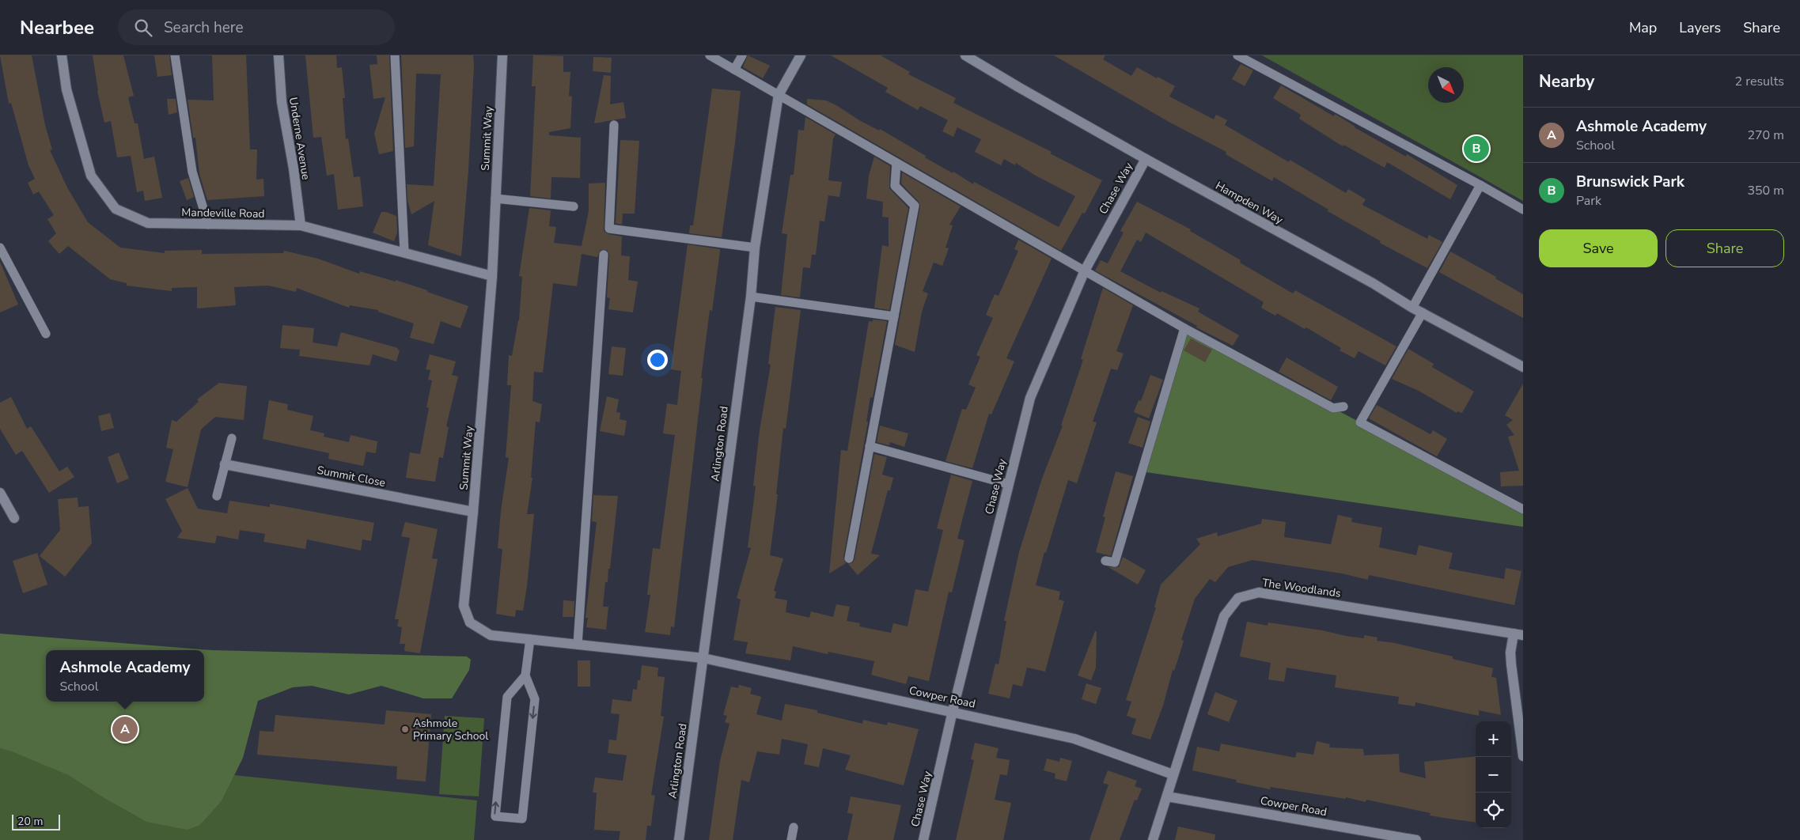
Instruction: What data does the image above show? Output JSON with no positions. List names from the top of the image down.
{
  "streets": {
    "street": [
      "Underne Avenue",
      "Summit Way",
      "Chase Way",
      "Hampden Way",
      "Mandeville Road",
      "Arlington Road",
      "Summit Close",
      "The Woodlands",
      "Cowper Road"
    ]
  },
  "crossings": [
    ["Underne Avenue", "Mandeville Road"],
    ["Summit Way", "Mandeville Road"],
    ["Summit Way", "Arlington Road"],
    ["Summit Way", "Summit Close"],
    ["Summit Way", "Cowper Road"],
    ["Chase Way", "Hampden Way"],
    ["Chase Way", "Cowper Road"],
    ["Arlington Road", "Cowper Road"],
    ["The Woodlands", "Cowper Road"]
  ],
  "places": ["Ashmole Primary School"],
  "scale_bar": "20 m",
  "north": "bottom right",
  "page": {
    "header": "Nearbee",
    "search": "Search here",
    "nav": ["Map", "Layers", "Share"],
    "heading": ["Nearby", "2 results"],
    "list": [
      {
        "mark": "A",
        "name": "Ashmole Academy",
        "note": "School",
        "value": "270 m"
      },
      {
        "mark": "B",
        "name": "Brunswick Park",
        "note": "Park",
        "value": "350 m"
      }
    ],
    "pins": ["B", "A"],
    "buttons": ["Save", "Share"],
    "popup": ["Ashmole Academy", "School"],
    "map_buttons": ["+", "−"],
    "scale": "20 m"
  }
}
